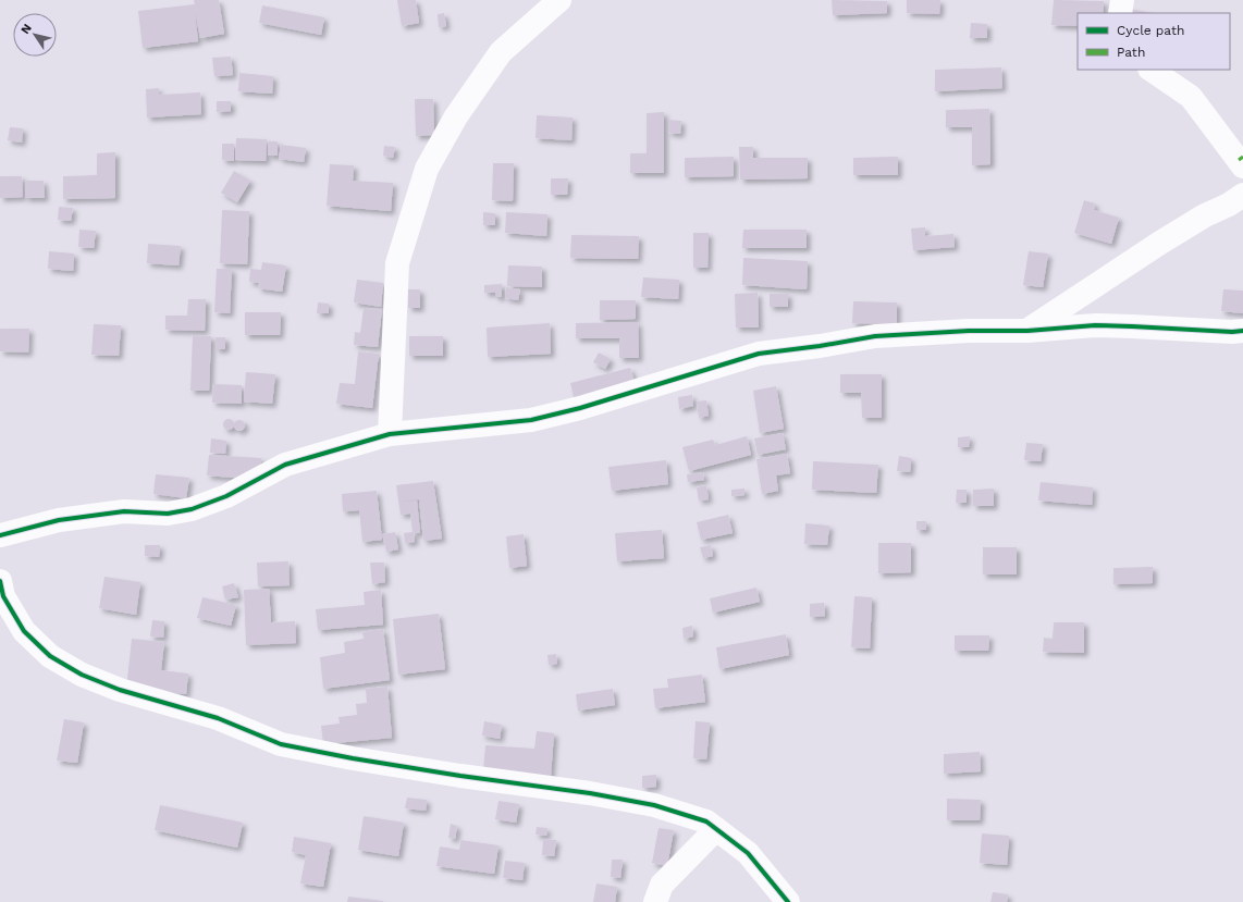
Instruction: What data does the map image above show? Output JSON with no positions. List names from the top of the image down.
{
  "legend": ["Cycle path", "Path"],
  "north": "top left"
}
